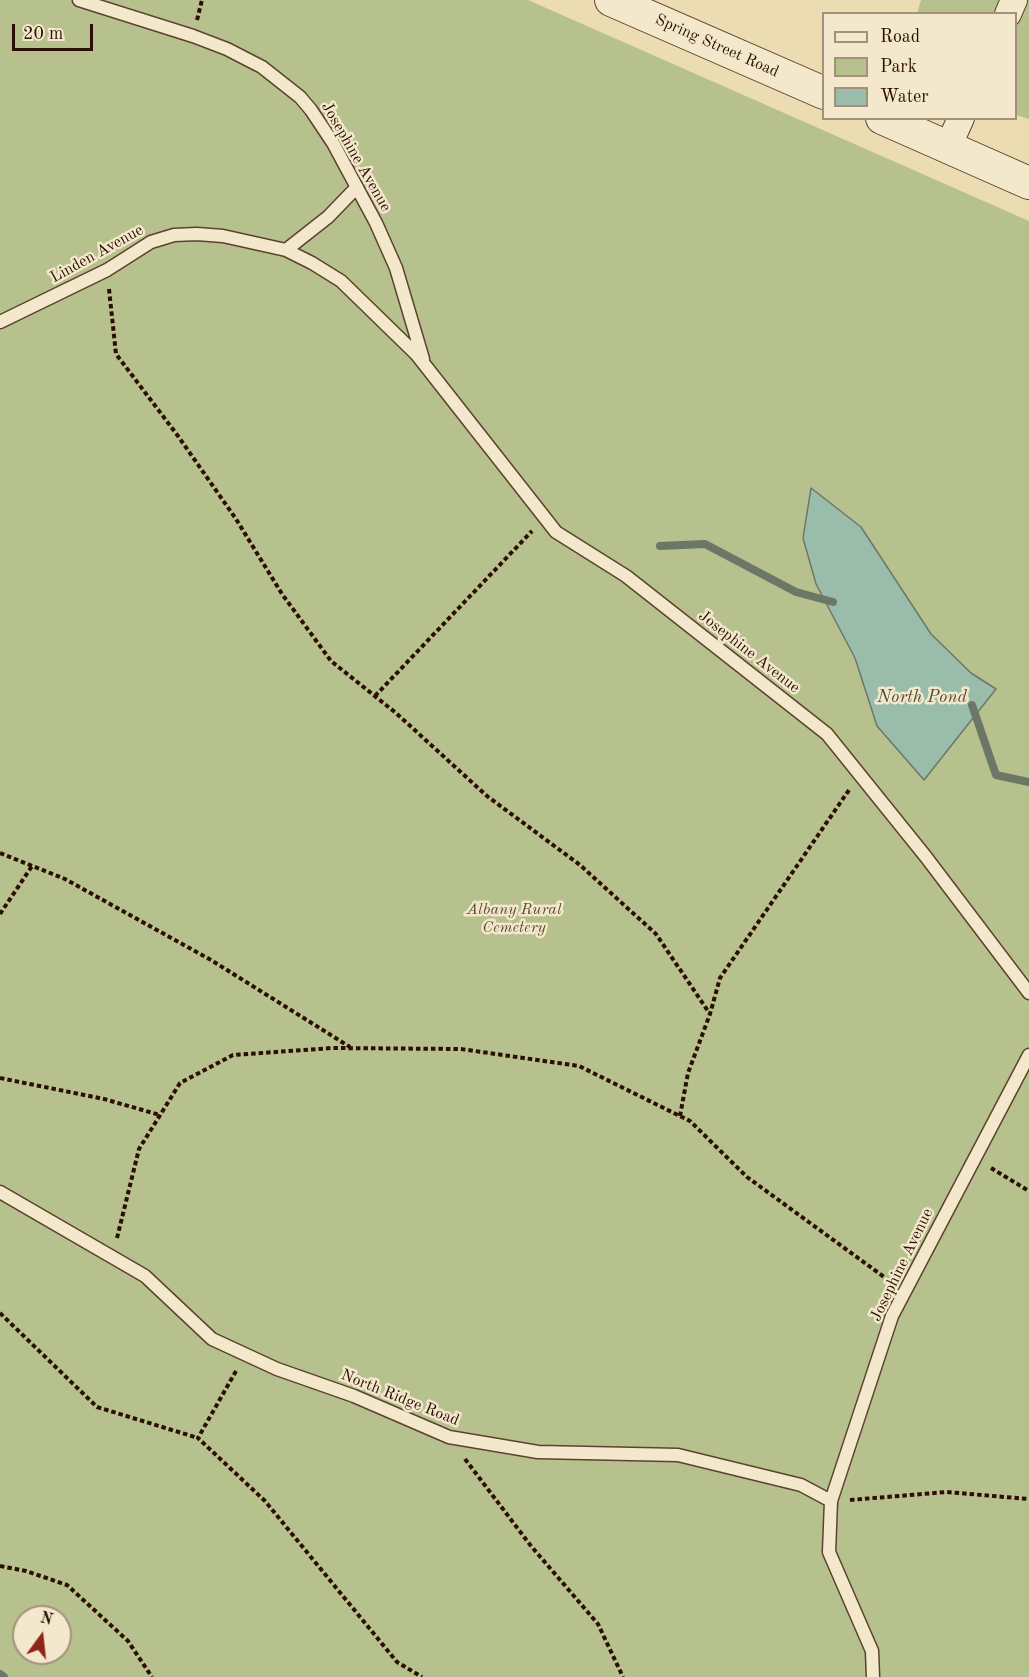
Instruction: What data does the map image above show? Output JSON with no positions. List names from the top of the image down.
{
  "streets": {
    "street": ["Spring Street Road"],
    "lane": ["Josephine Avenue", "Linden Avenue", "North Ridge Road"]
  },
  "crossings": [
    ["Josephine Avenue", "Linden Avenue"],
    ["Josephine Avenue", "North Ridge Road"]
  ],
  "water": ["North Pond"],
  "parks": ["Albany Rural Cemetery"],
  "legend": ["Road", "Park", "Water"],
  "scale_bar": "20 m",
  "north": "top"
}
